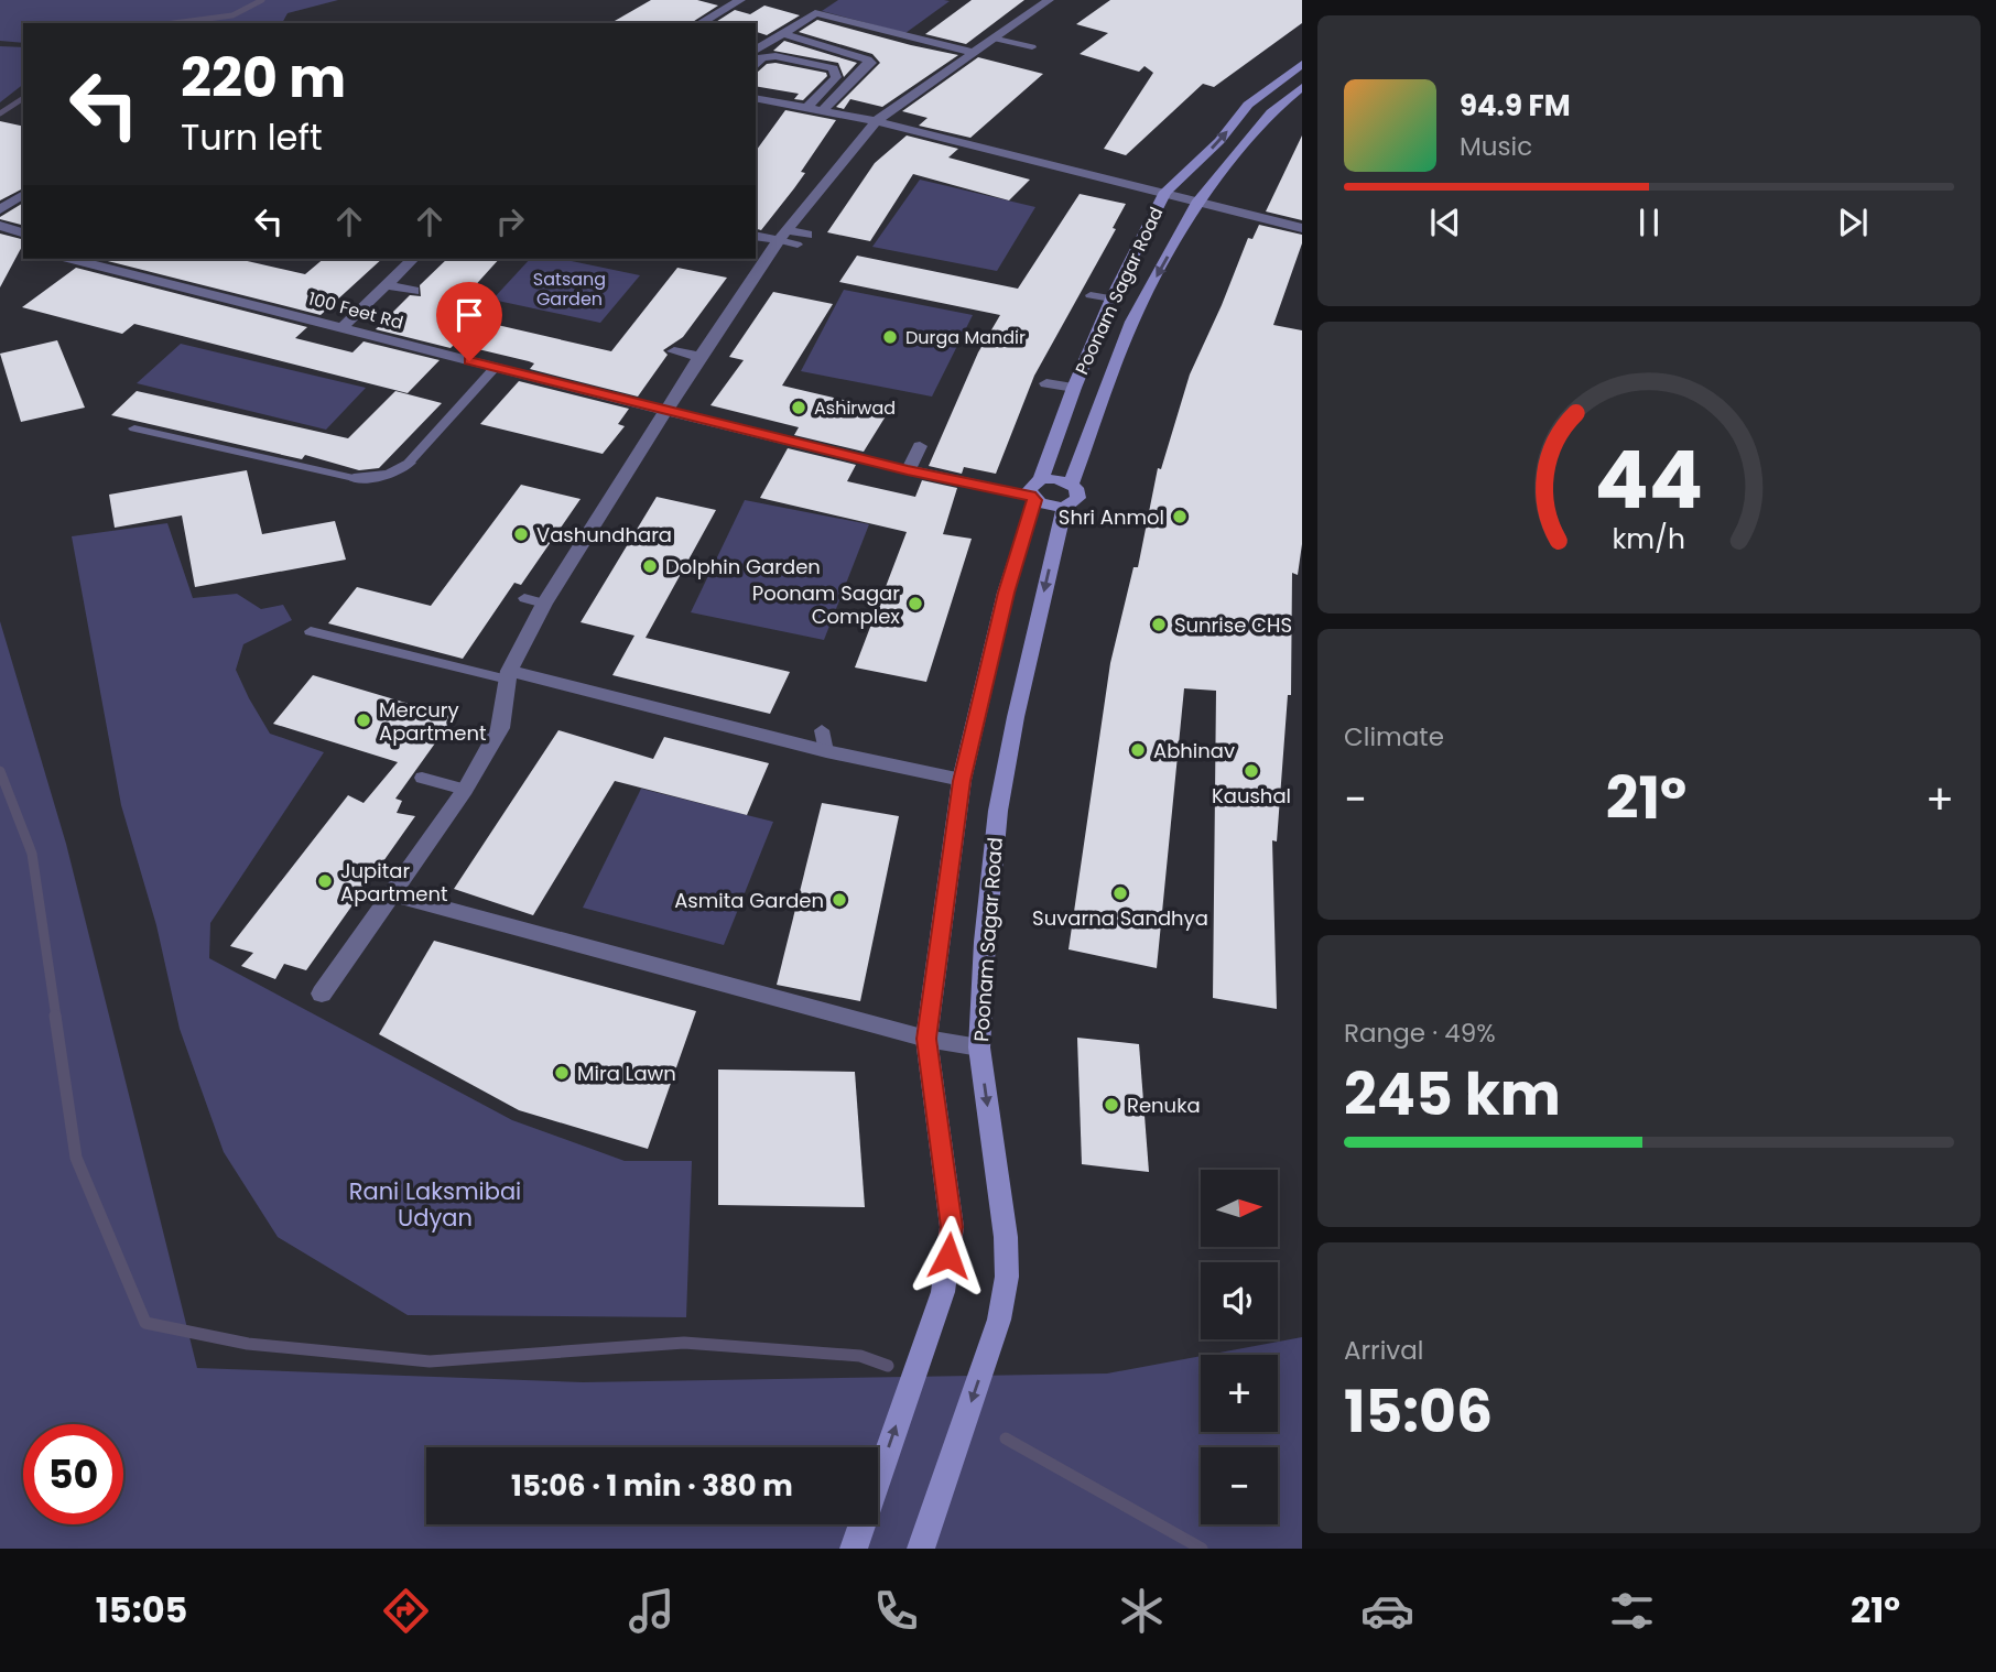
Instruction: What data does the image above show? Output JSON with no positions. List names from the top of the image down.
{
  "streets": {
    "main road": ["Poonam Sagar Road"],
    "street": ["100 Feet Rd"]
  },
  "crossings": [
    ["Poonam Sagar Road", "100 Feet Rd"]
  ],
  "parks": ["Satsang Garden", "Rani Laksmibai Udyan"],
  "places": [
    "Durga Mandir",
    "Ashirwad",
    "Shri Anmol",
    "Vashundhara",
    "Dolphin Garden",
    "Poonam Sagar Complex",
    "Sunrise CHS",
    "Mercury Apartment",
    "Abhinav",
    "Kaushal",
    "Jupitar Apartment",
    "Suvarna Sandhya",
    "Asmita Garden",
    "Mira Lawn",
    "Renuka"
  ],
  "north": "right",
  "page": {
    "turn": ["220 m", "Turn left"],
    "song": ["94.9 FM", "Music"],
    "tile": [
      "Climate",
      ["Range · 49%", "245 km"],
      ["Arrival", "15:06"]
    ],
    "heat": ["−", "21°", "+"],
    "map_buttons": ["+", "−"],
    "limit": "50",
    "trip": "15:06 · 1 min · 380 m",
    "tabs": ["15:05", "21°"],
    "gauge": ["44", "km/h"]
  }
}
